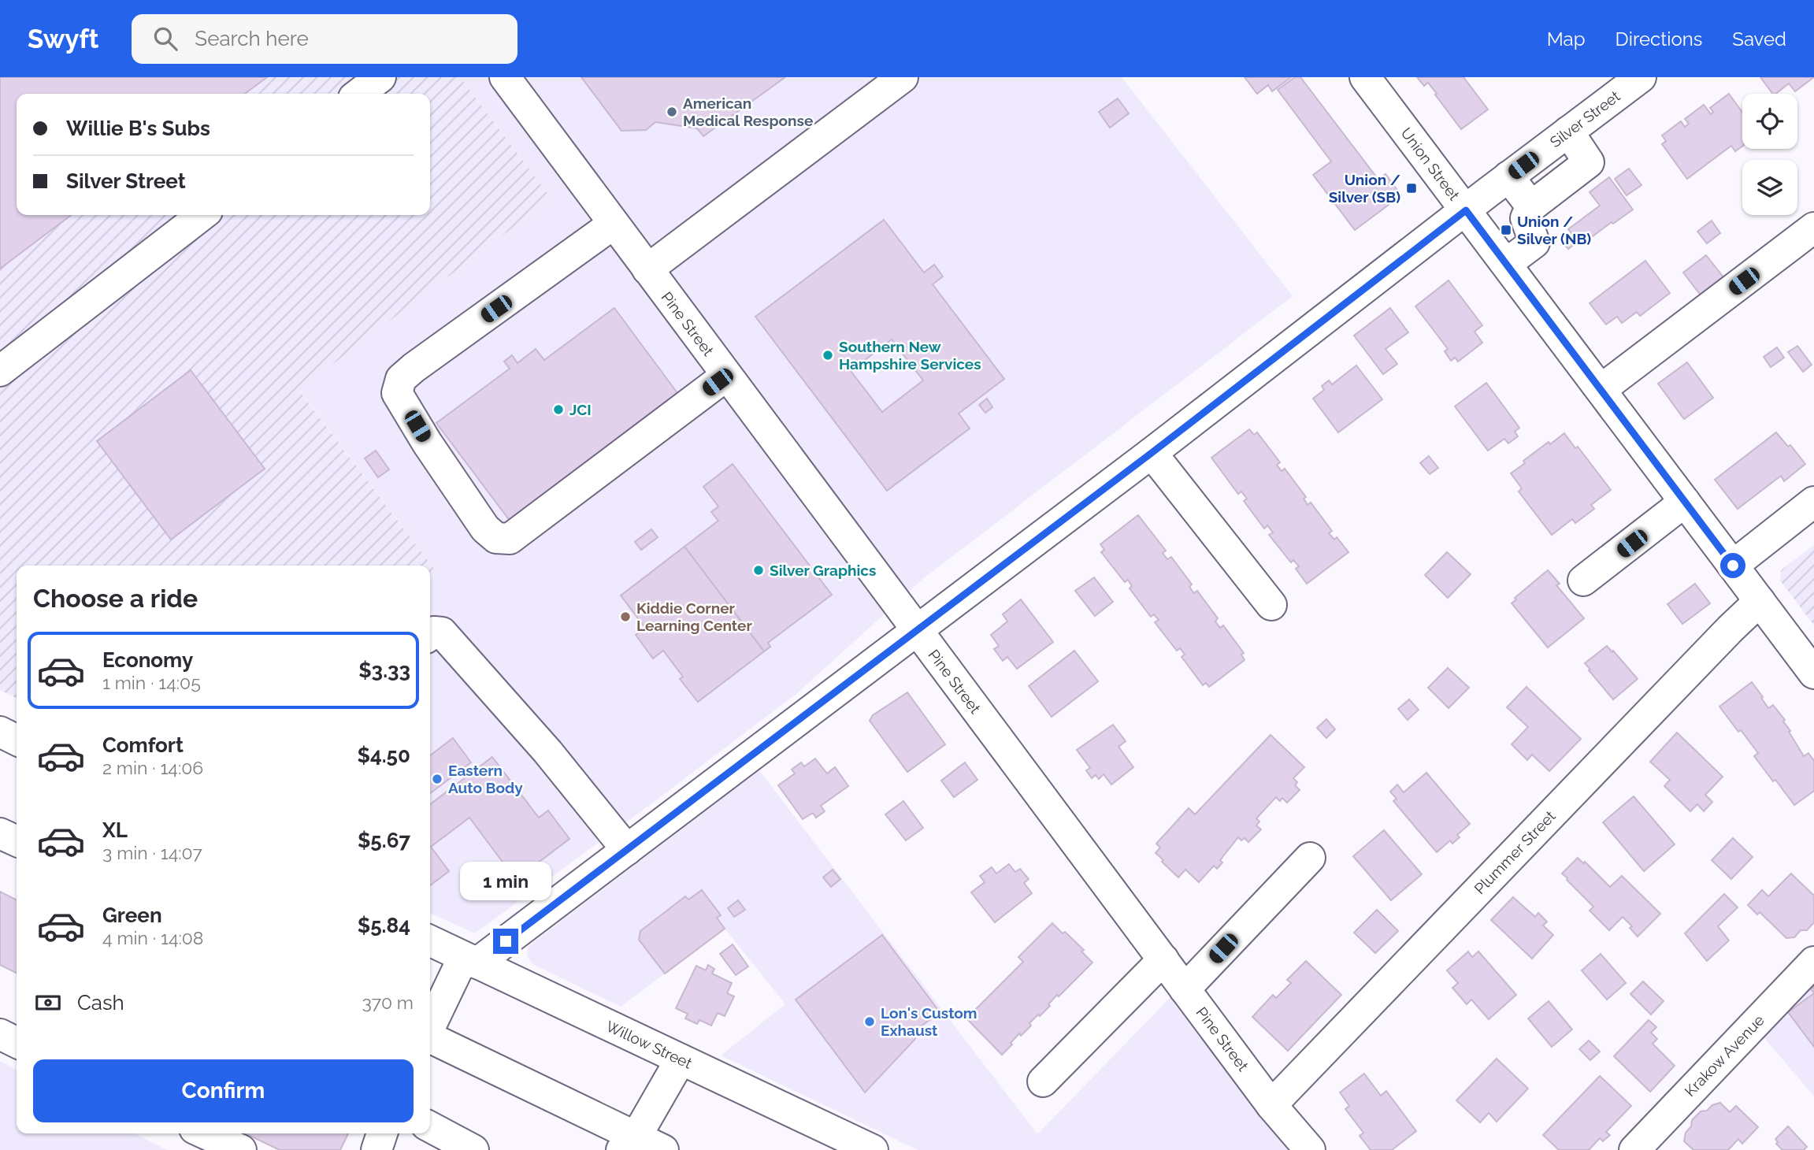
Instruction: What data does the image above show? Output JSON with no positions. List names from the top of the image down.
{
  "streets": {
    "street": [
      "Silver Street",
      "Union Street",
      "Pine Street",
      "Plummer Street",
      "Willow Street",
      "Krakow Avenue"
    ]
  },
  "crossings": [
    ["Silver Street", "Union Street"],
    ["Silver Street", "Pine Street"],
    ["Silver Street", "Willow Street"],
    ["Union Street", "Plummer Street"],
    ["Pine Street", "Plummer Street"]
  ],
  "places": {
    "other": [
      "American Medical Response",
      "Southern New Hampshire Services",
      "JCI",
      "Silver Graphics",
      "Kiddie Corner Learning Center",
      "Eastern Auto Body",
      "Lon's Custom Exhaust"
    ],
    "transit": ["Union / Silver (SB)", "Union / Silver (NB)"]
  },
  "page": {
    "header": "Swyft",
    "search": "Search here",
    "nav": ["Map", "Directions", "Saved"],
    "banner": ["Willie B's Subs", "Silver Street"],
    "heading": "Choose a ride",
    "list": [
      {
        "name": "Economy",
        "note": "1 min · 14:05",
        "value": "$3.33"
      },
      {
        "name": "Comfort",
        "note": "2 min · 14:06",
        "value": "$4.50"
      },
      {
        "name": "XL",
        "note": "3 min · 14:07",
        "value": "$5.67"
      },
      {
        "name": "Green",
        "note": "4 min · 14:08",
        "value": "$5.84"
      }
    ],
    "bubble": "1 min",
    "pay": ["Cash", "370 m"],
    "buttons": "Confirm"
  }
}
